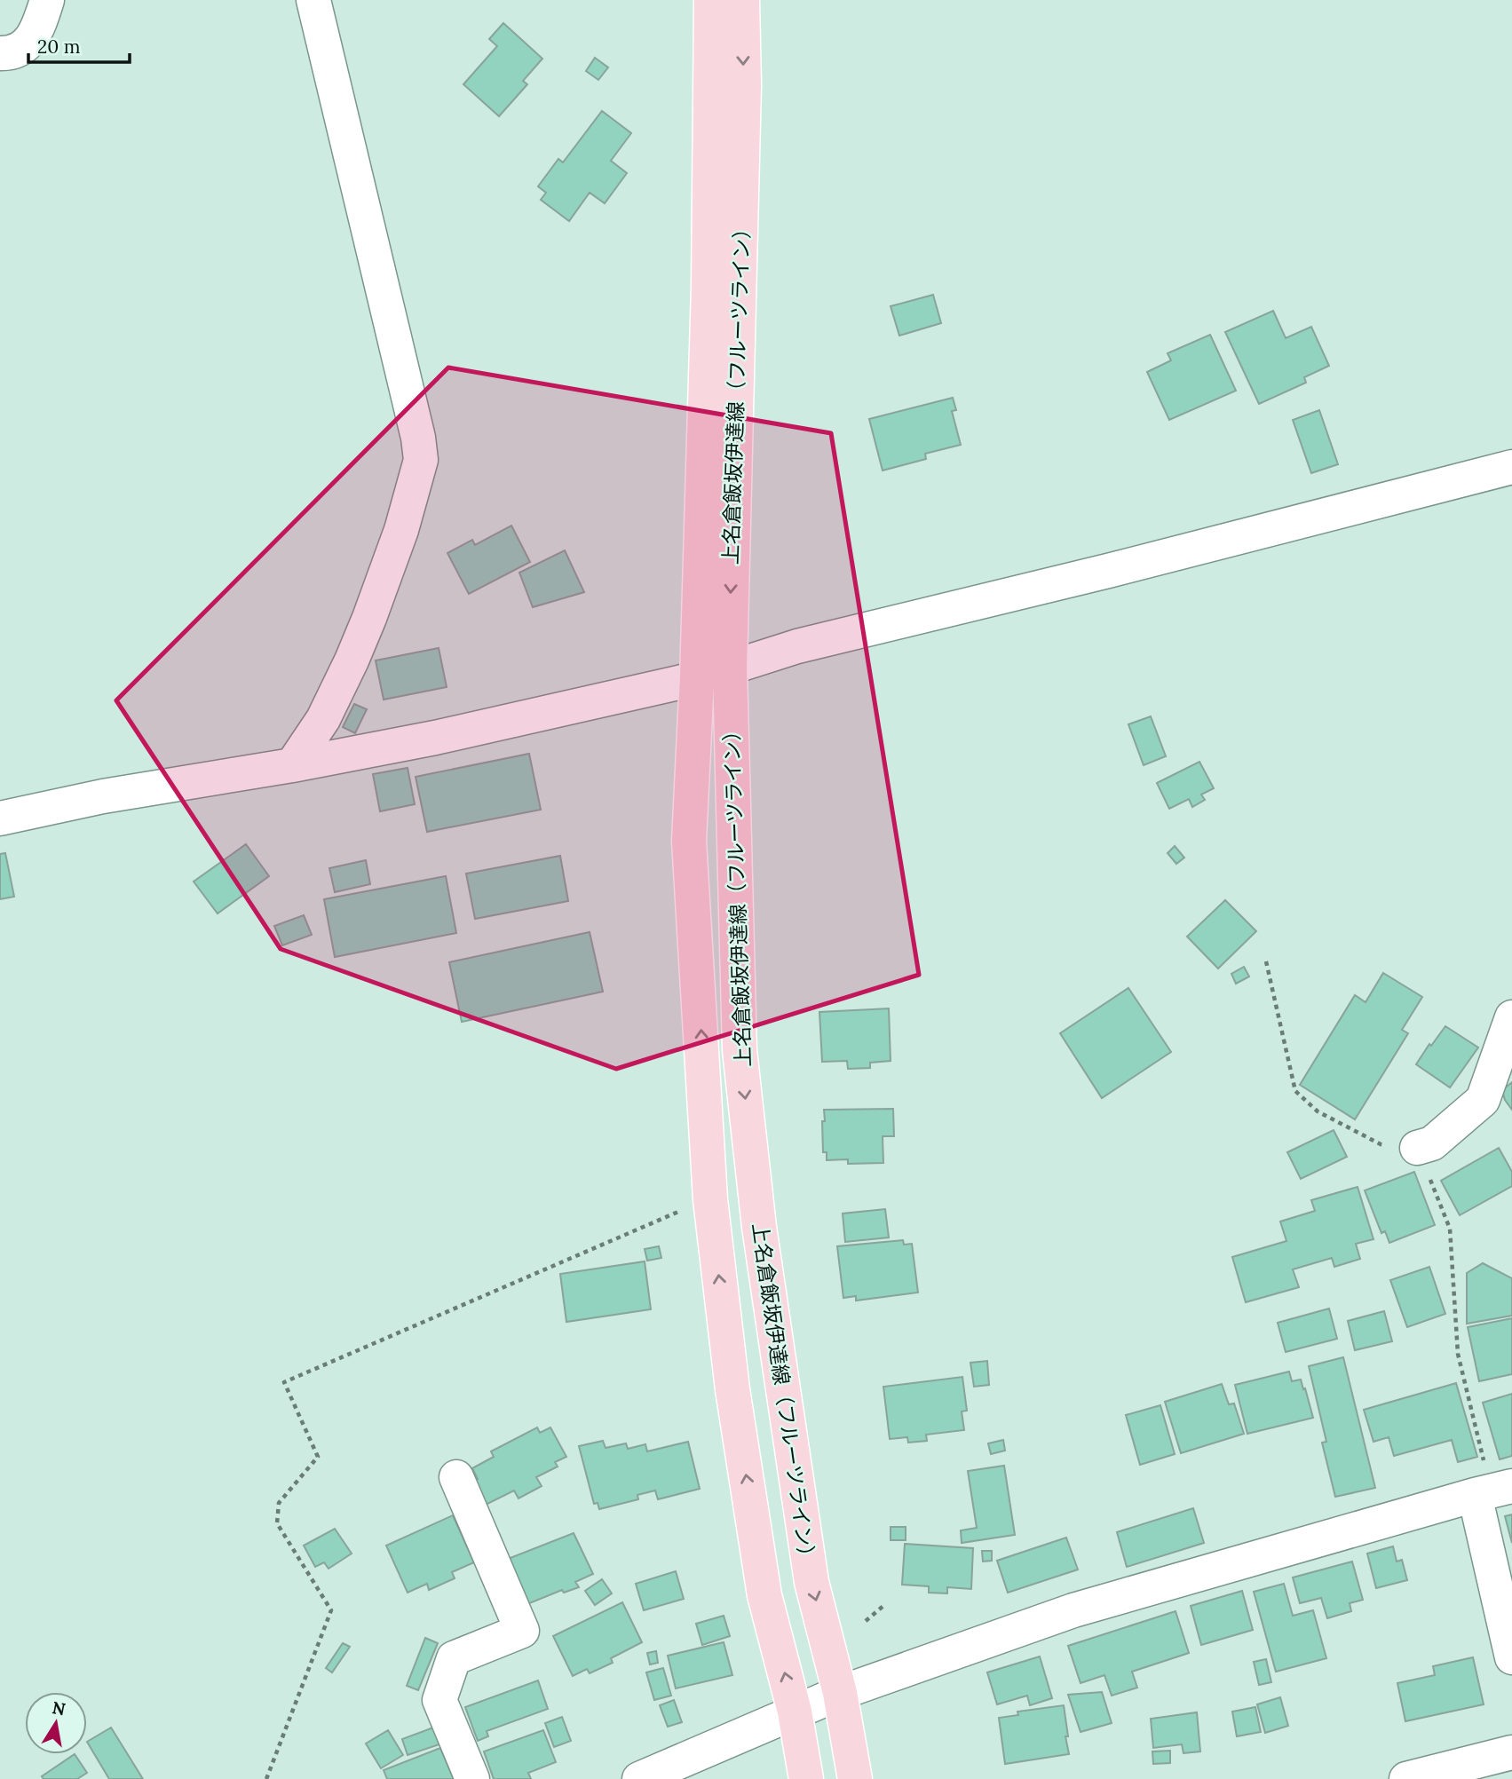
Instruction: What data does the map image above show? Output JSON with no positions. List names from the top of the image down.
{
  "streets": {
    "main road": ["上名倉飯坂伊達線（フルーツライン）"]
  },
  "scale_bar": "20 m",
  "north": "top"
}
